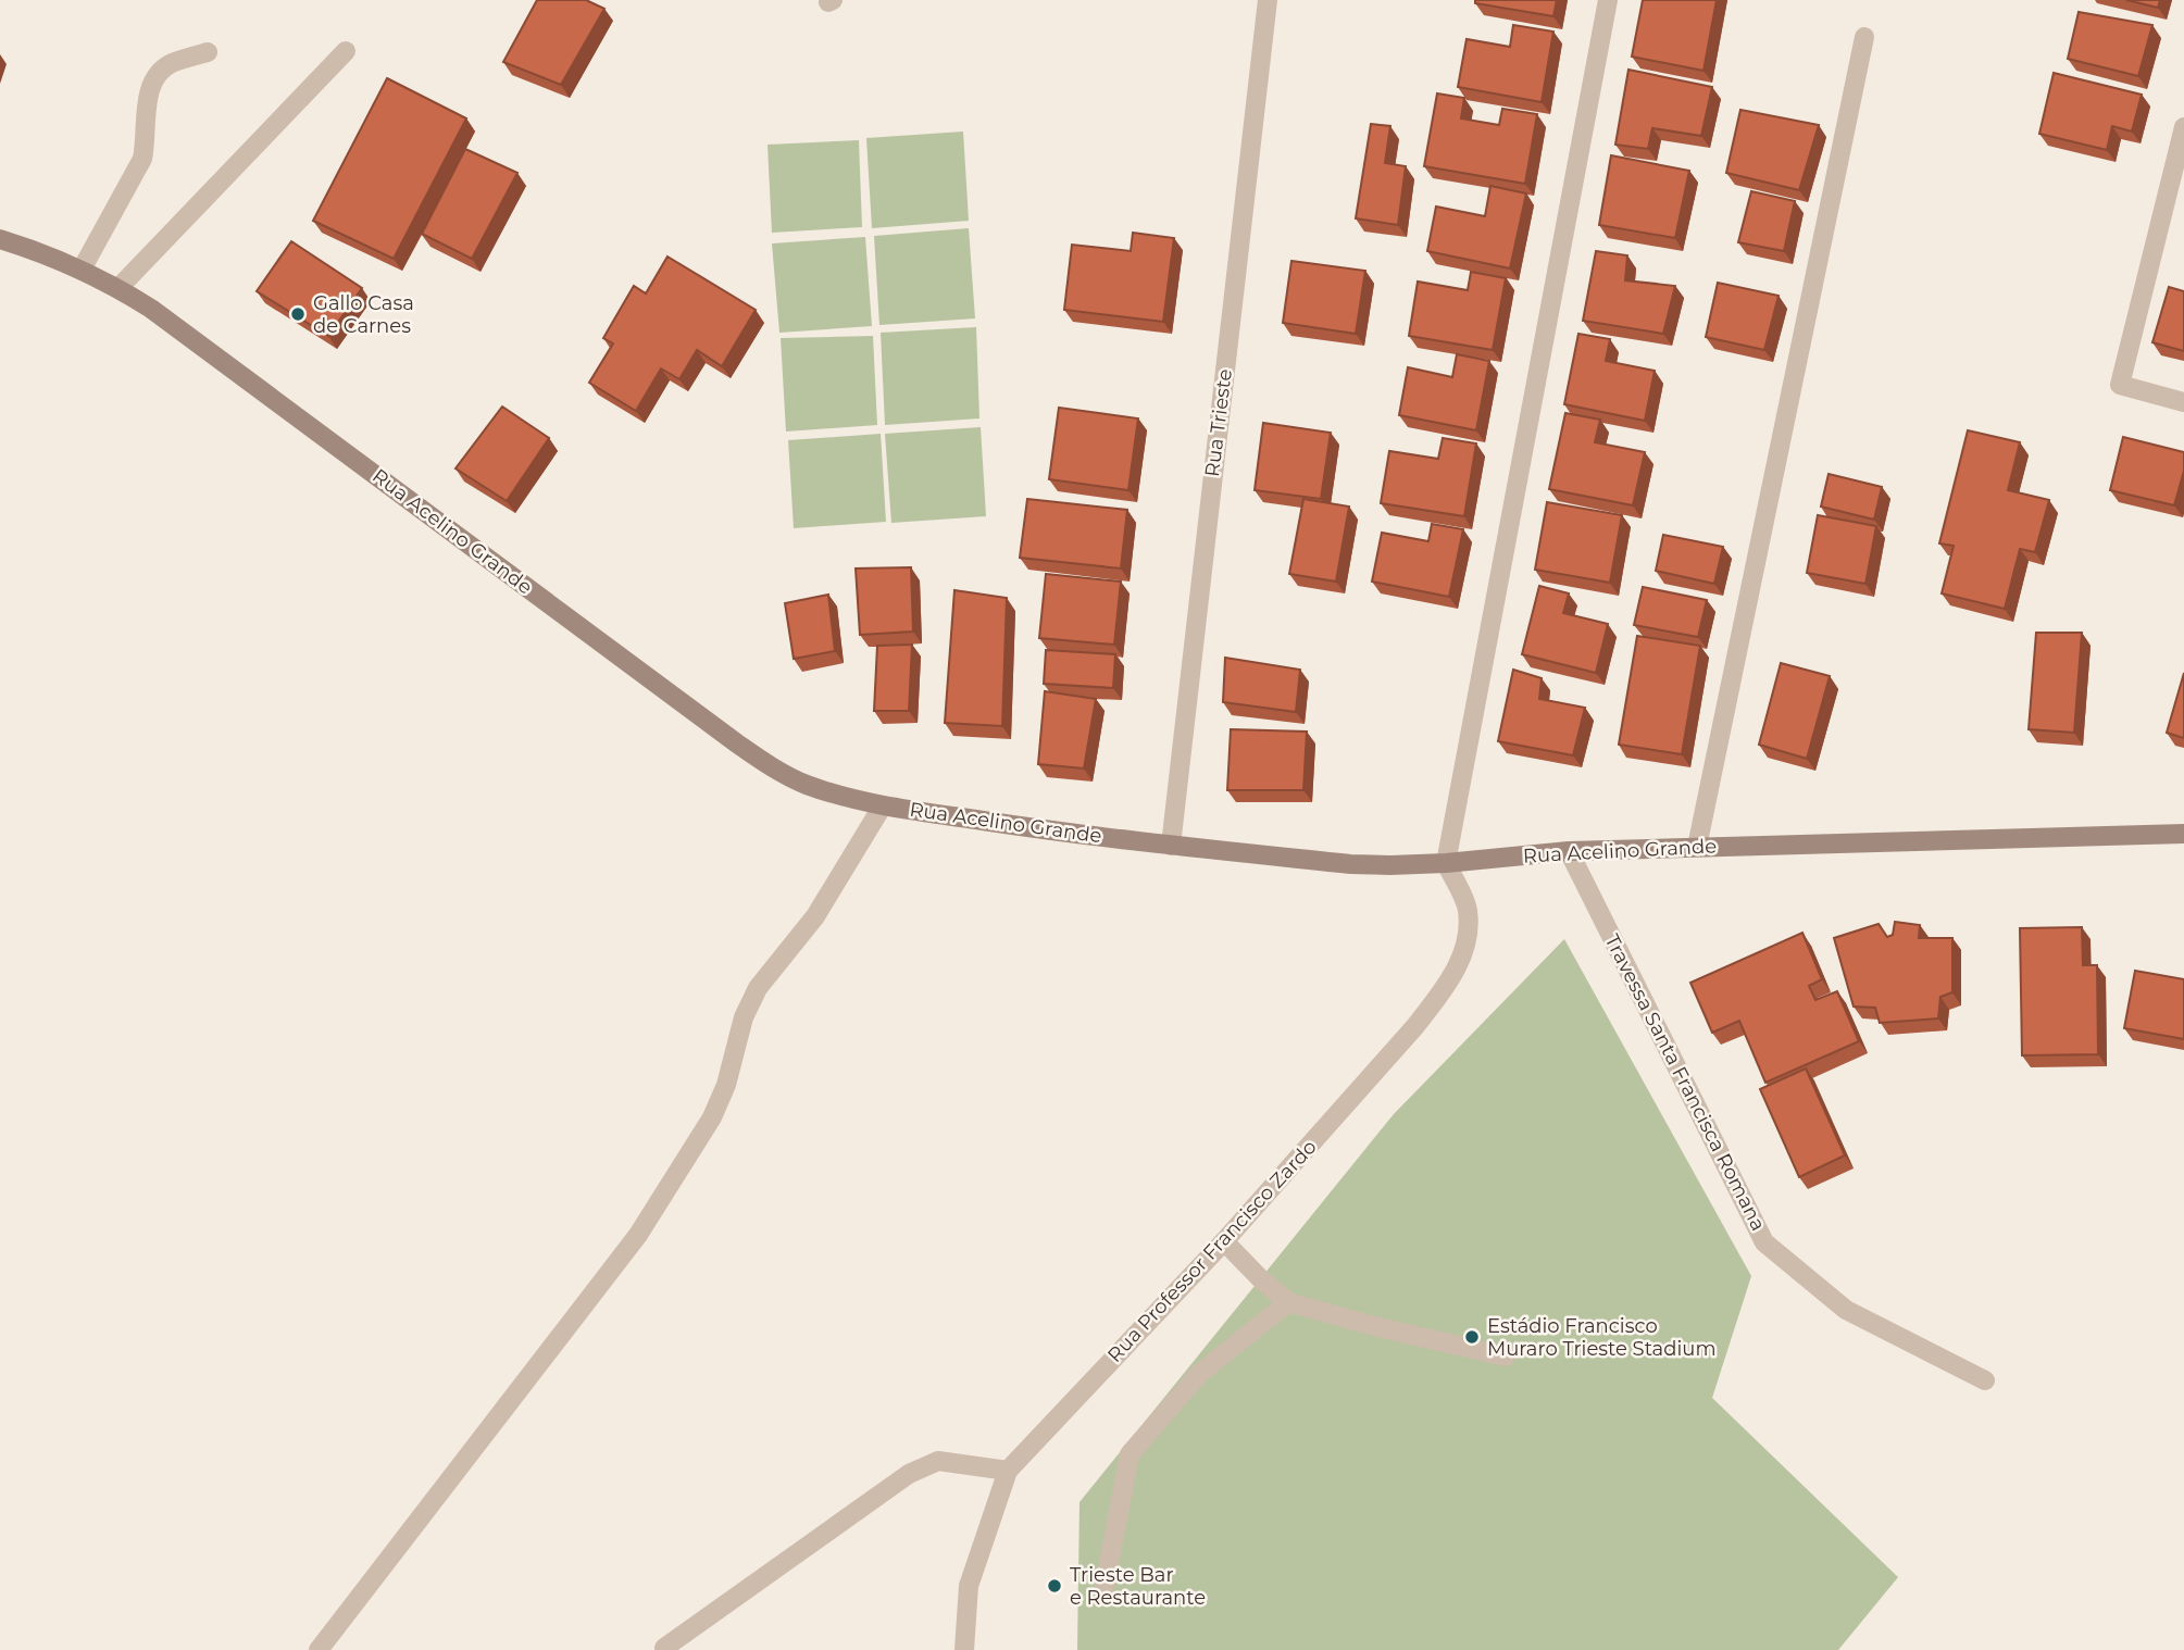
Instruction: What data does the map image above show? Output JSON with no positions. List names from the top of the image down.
{
  "streets": {
    "street": [
      "Rua Trieste",
      "Rua Acelino Grande",
      "Travessa Santa Francisca Romana",
      "Rua Professor Francisco Zardo"
    ]
  },
  "crossings": [
    ["Rua Trieste", "Rua Acelino Grande"],
    ["Rua Acelino Grande", "Travessa Santa Francisca Romana"],
    ["Rua Acelino Grande", "Rua Professor Francisco Zardo"]
  ],
  "places": ["Gallo Casa de Carnes", "Estádio Francisco Muraro Trieste Stadium", "Trieste Bar e Restaurante"]
}
